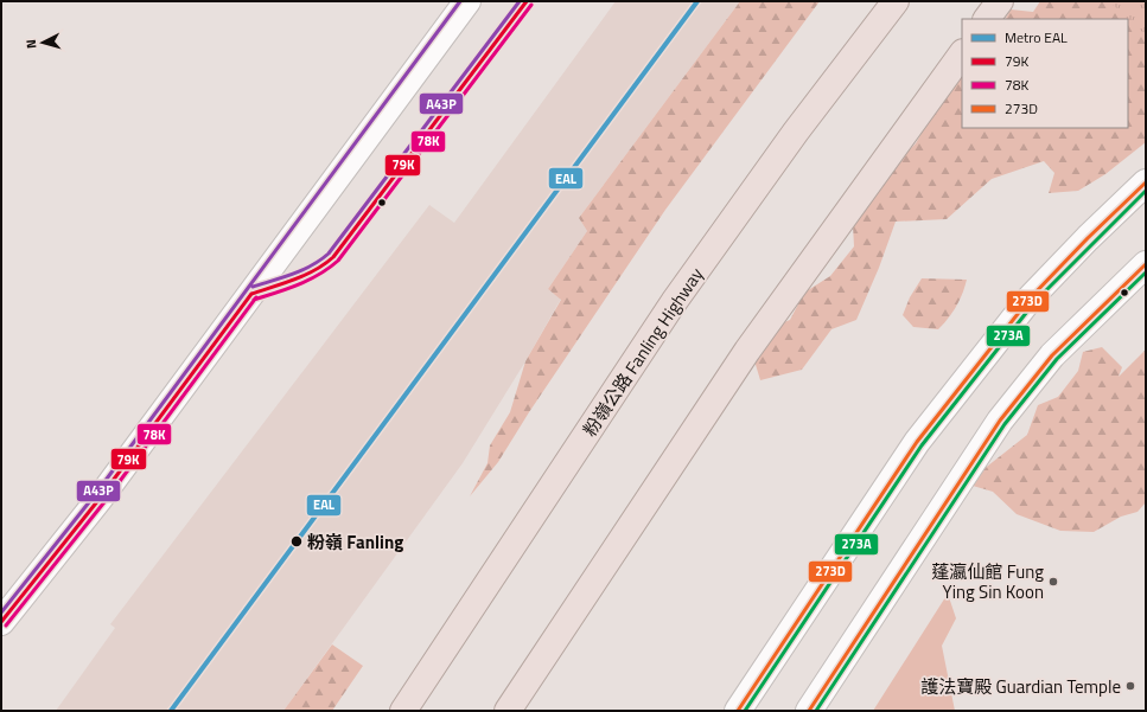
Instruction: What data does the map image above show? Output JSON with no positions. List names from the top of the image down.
{
  "streets": {
    "highway": ["粉嶺公路 Fanling Highway"]
  },
  "places": ["粉嶺 Fanling", "蓬瀛仙館 Fung Ying Sin Koon", "護法寶殿 Guardian Temple"],
  "lines": [
    "metro line EAL",
    "transit line 79K",
    "transit line A43P",
    "transit line 78K",
    "transit line 273D",
    "transit line 273A"
  ],
  "legend": [
    "Metro EAL",
    "79K",
    "78K",
    "273D"
  ],
  "north": "left"
}
